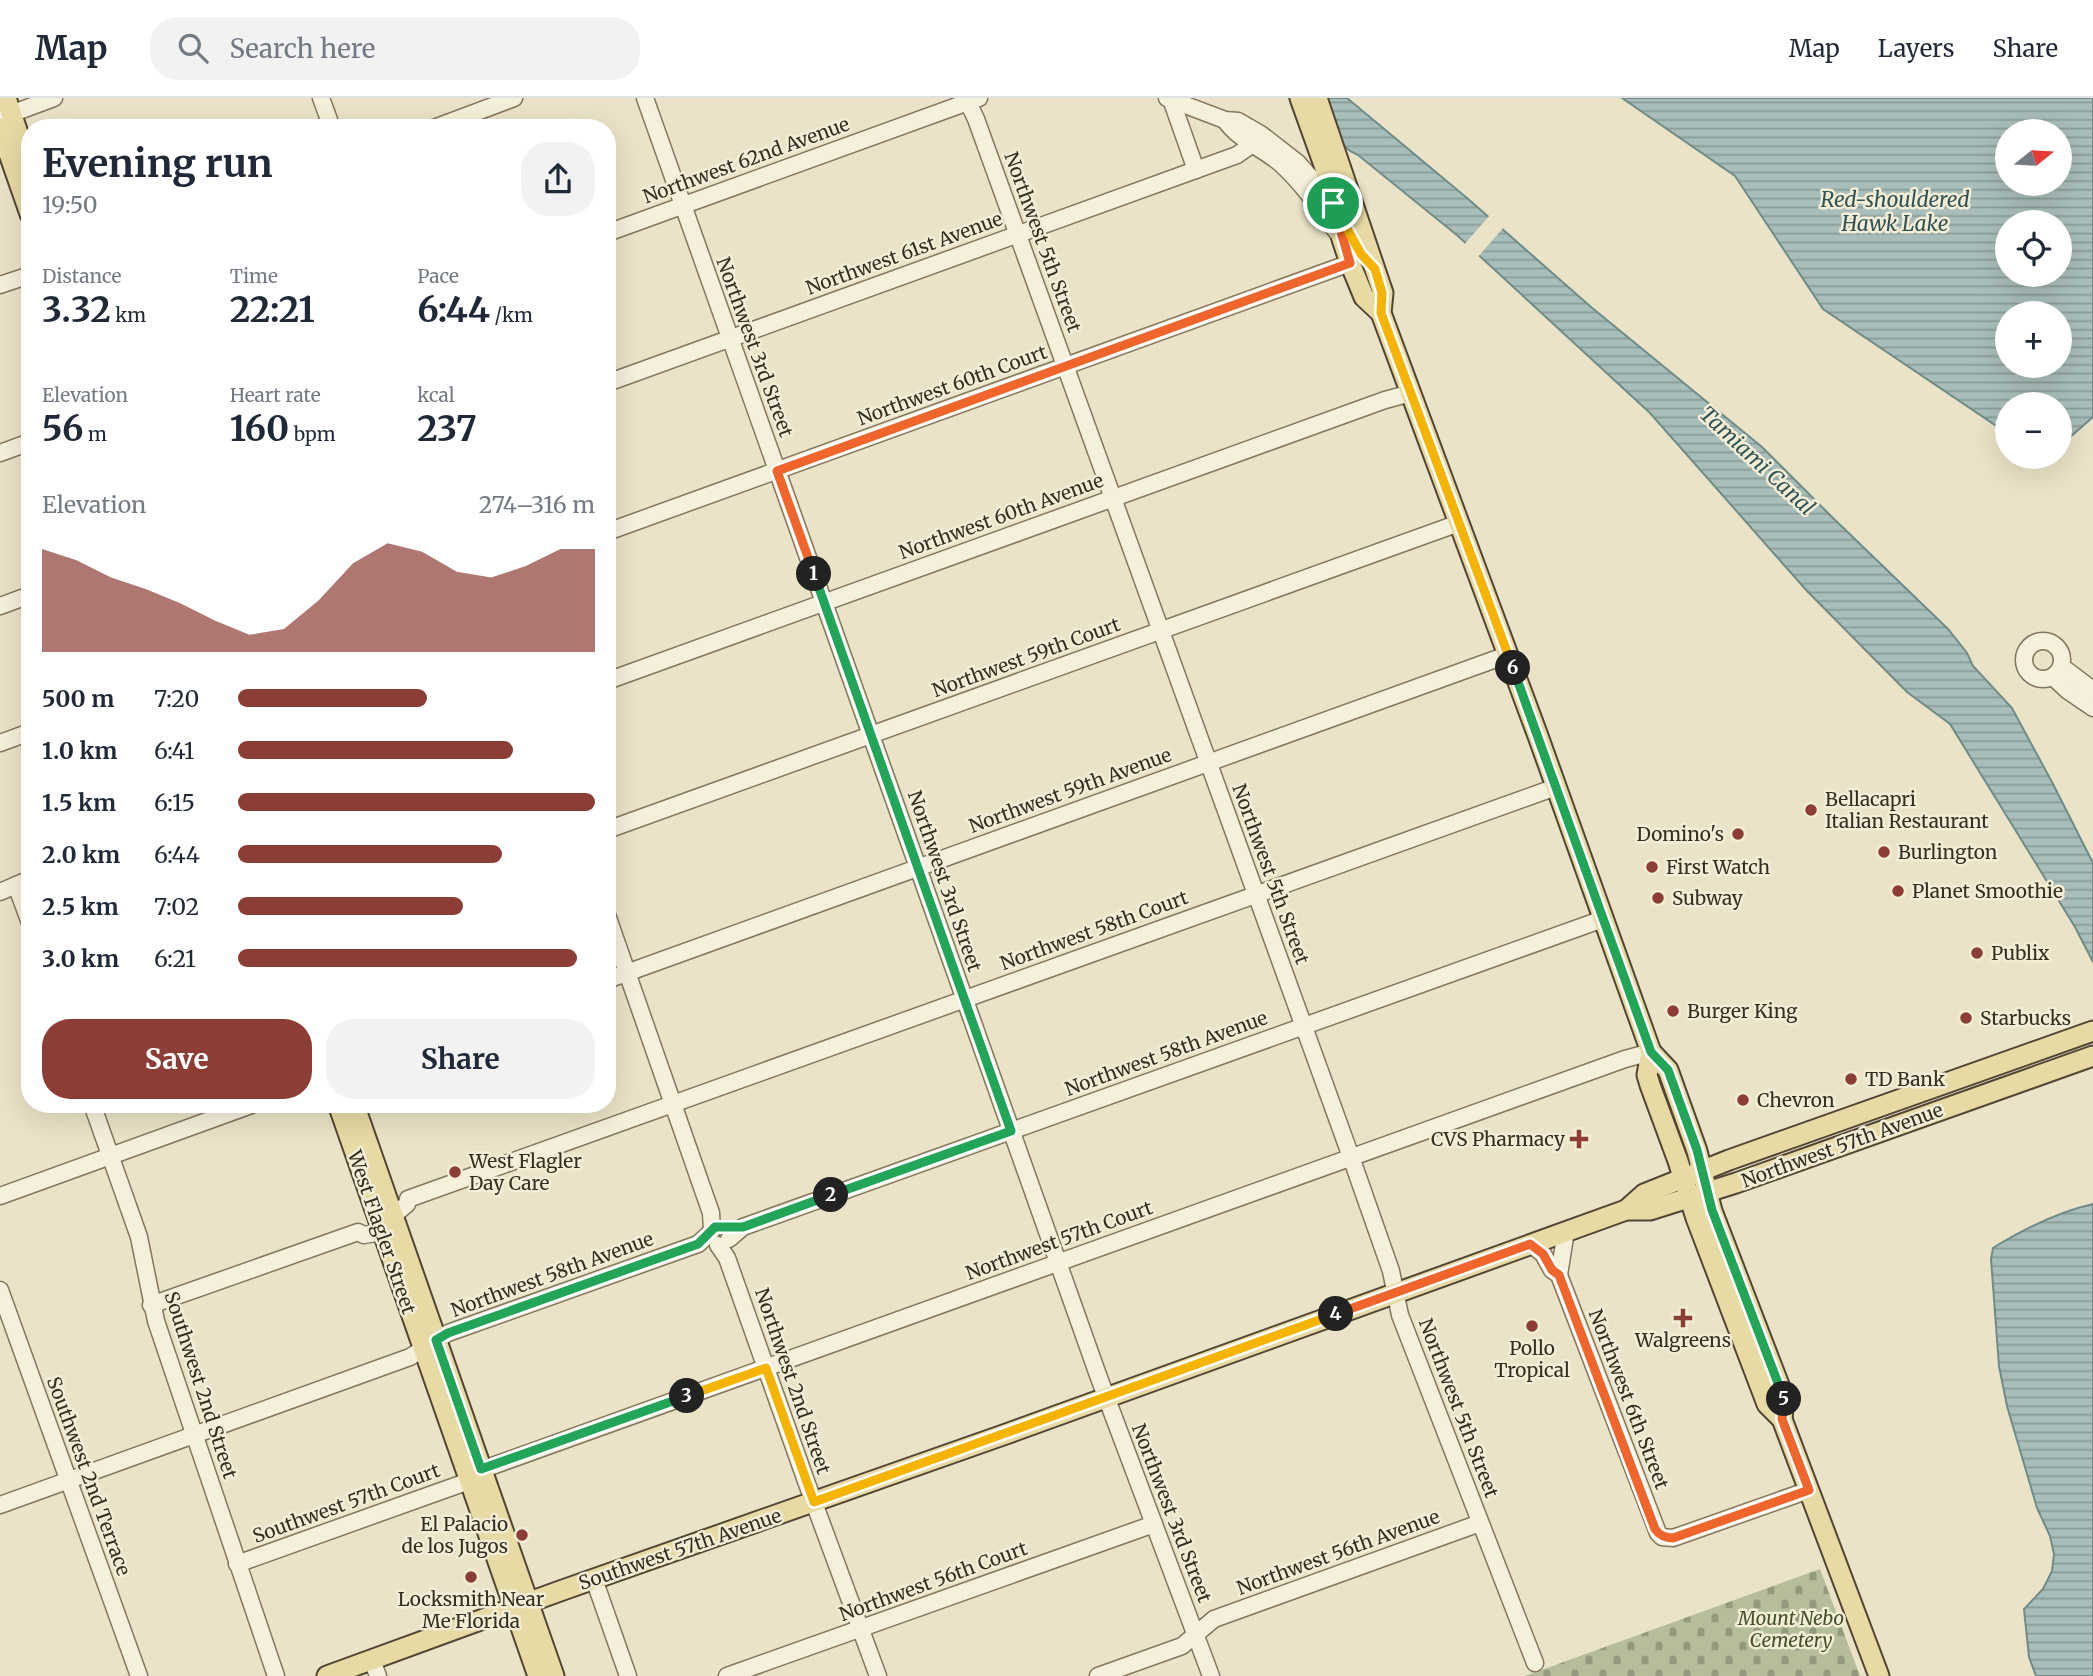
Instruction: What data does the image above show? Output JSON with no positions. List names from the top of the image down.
{
  "streets": {
    "main road": ["Northwest 57th Avenue", "West Flagler Street", "Southwest 57th Avenue"],
    "street": [
      "Northwest 62nd Avenue",
      "Northwest 5th Street",
      "Northwest 61st Avenue",
      "Northwest 3rd Street",
      "Northwest 60th Court",
      "Northwest 60th Avenue",
      "Northwest 59th Court",
      "Northwest 59th Avenue",
      "Northwest 58th Court",
      "Northwest 58th Avenue",
      "Northwest 57th Court",
      "Northwest 2nd Street",
      "Southwest 2nd Street",
      "Northwest 6th Street",
      "Southwest 2nd Terrace",
      "Southwest 57th Court",
      "Northwest 56th Avenue",
      "Northwest 56th Court"
    ]
  },
  "crossings": [
    ["Northwest 62nd Avenue", "Northwest 5th Street"],
    ["Northwest 62nd Avenue", "Northwest 3rd Street"],
    ["Northwest 5th Street", "Northwest 61st Avenue"],
    ["Northwest 5th Street", "Northwest 60th Court"],
    ["Northwest 5th Street", "Northwest 60th Avenue"],
    ["Northwest 5th Street", "Northwest 59th Court"],
    ["Northwest 5th Street", "Northwest 59th Avenue"],
    ["Northwest 5th Street", "Northwest 58th Court"],
    ["Northwest 5th Street", "Northwest 58th Avenue"],
    ["Northwest 5th Street", "Northwest 57th Court"],
    ["Northwest 5th Street", "Southwest 57th Avenue"],
    ["Northwest 5th Street", "Northwest 56th Avenue"],
    ["Northwest 61st Avenue", "Northwest 3rd Street"],
    ["Northwest 3rd Street", "Northwest 60th Court"],
    ["Northwest 3rd Street", "Northwest 60th Avenue"],
    ["Northwest 3rd Street", "Northwest 59th Court"],
    ["Northwest 3rd Street", "Northwest 59th Avenue"],
    ["Northwest 3rd Street", "Northwest 58th Court"],
    ["Northwest 3rd Street", "Northwest 58th Avenue"],
    ["Northwest 3rd Street", "Northwest 57th Court"],
    ["Northwest 3rd Street", "Southwest 57th Avenue"],
    ["Northwest 3rd Street", "Northwest 56th Avenue"],
    ["Northwest 3rd Street", "Northwest 56th Court"],
    ["Northwest 59th Avenue", "Northwest 2nd Street"],
    ["Northwest 58th Court", "West Flagler Street"],
    ["Northwest 58th Court", "Northwest 2nd Street"],
    ["Northwest 58th Court", "Southwest 2nd Street"],
    ["Northwest 58th Avenue", "West Flagler Street"],
    ["Northwest 58th Avenue", "Northwest 2nd Street"],
    ["Northwest 58th Avenue", "Southwest 2nd Street"],
    ["Northwest 58th Avenue", "Southwest 2nd Terrace"],
    ["Northwest 57th Avenue", "Southwest 57th Avenue"],
    ["West Flagler Street", "Northwest 57th Court"],
    ["West Flagler Street", "Southwest 57th Court"],
    ["West Flagler Street", "Southwest 57th Avenue"],
    ["Northwest 57th Court", "Northwest 2nd Street"],
    ["Northwest 57th Court", "Southwest 57th Court"],
    ["Northwest 2nd Street", "Southwest 57th Avenue"],
    ["Northwest 2nd Street", "Northwest 56th Court"],
    ["Southwest 2nd Street", "Southwest 57th Court"],
    ["Northwest 6th Street", "Southwest 57th Avenue"]
  ],
  "water": ["Red-shouldered Hawk Lake", "Tamiami Canal"],
  "parks": ["Mount Nebo Cemetery"],
  "places": {
    "other": [
      "Bellacapri Italian Restaurant",
      "Domino's",
      "Burlington",
      "First Watch",
      "Planet Smoothie",
      "Subway",
      "Publix",
      "Burger King",
      "Starbucks",
      "TD Bank",
      "Chevron",
      "West Flagler Day Care",
      "Pollo Tropical",
      "El Palacio de los Jugos",
      "Locksmith Near Me Florida"
    ],
    "health": ["CVS Pharmacy", "Walgreens"]
  },
  "north": "right",
  "page": {
    "header": "Map",
    "search": "Search here",
    "nav": ["Map", "Layers", "Share"],
    "map_buttons": ["+", "−"],
    "heading": ["Evening run", "19:50"],
    "stats": [
      ["Distance", "3.32 km"],
      ["Time", "22:21"],
      ["Pace", "6:44 /km"],
      ["Elevation", "56 m"],
      ["Heart rate", "160 bpm"],
      ["kcal", "237"]
    ],
    "chart": ["Elevation", "274–316 m"],
    "pins": [
      "1",
      "6",
      "2",
      "4",
      "3",
      "5"
    ],
    "list": [
      {
        "name": "500 m",
        "note": "7:20"
      },
      {
        "name": "1.0 km",
        "note": "6:41"
      },
      {
        "name": "1.5 km",
        "note": "6:15"
      },
      {
        "name": "2.0 km",
        "note": "6:44"
      },
      {
        "name": "2.5 km",
        "note": "7:02"
      },
      {
        "name": "3.0 km",
        "note": "6:21"
      }
    ],
    "buttons": ["Save", "Share"]
  }
}
